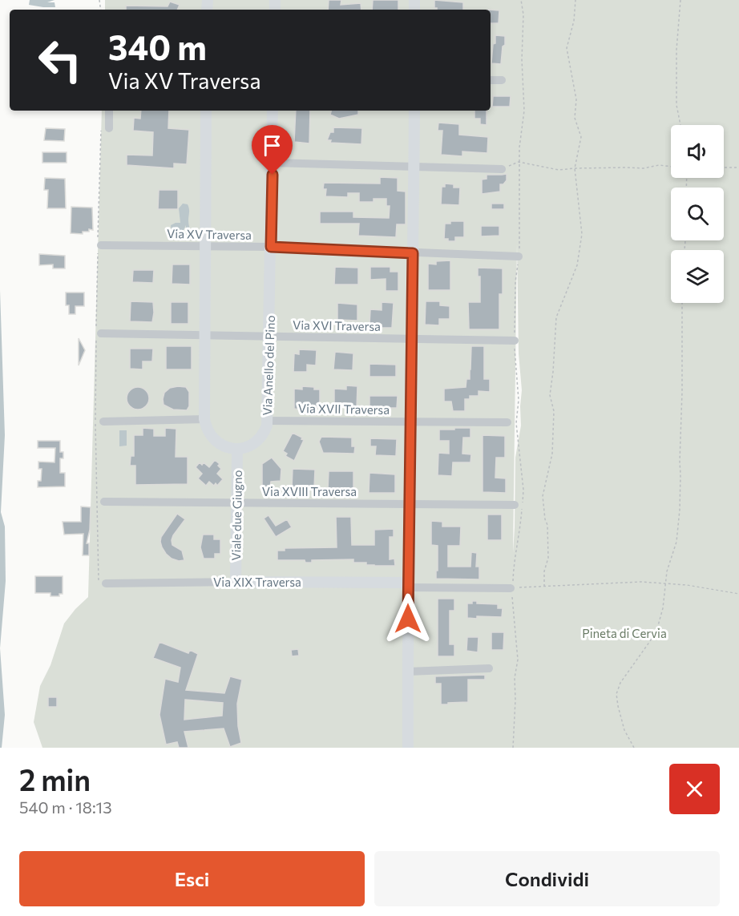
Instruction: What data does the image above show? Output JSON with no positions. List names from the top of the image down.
{
  "streets": {
    "street": [
      "Via XV Traversa",
      "Via XVI Traversa",
      "Via Anello del Pino",
      "Via XVII Traversa",
      "Via XVIII Traversa",
      "Viale due Giugno",
      "Via XIX Traversa"
    ]
  },
  "crossings": [
    ["Via XV Traversa", "Via Anello del Pino"],
    ["Via XVI Traversa", "Via Anello del Pino"],
    ["Via Anello del Pino", "Via XVII Traversa"],
    ["Via Anello del Pino", "Viale due Giugno"],
    ["Via XVIII Traversa", "Viale due Giugno"],
    ["Viale due Giugno", "Via XIX Traversa"]
  ],
  "parks": ["Pineta di Cervia"],
  "page": {
    "turn": ["340 m", "Via XV Traversa"],
    "heading": ["2 min", "540 m · 18:13"],
    "buttons": ["Esci", "Condividi"]
  }
}
